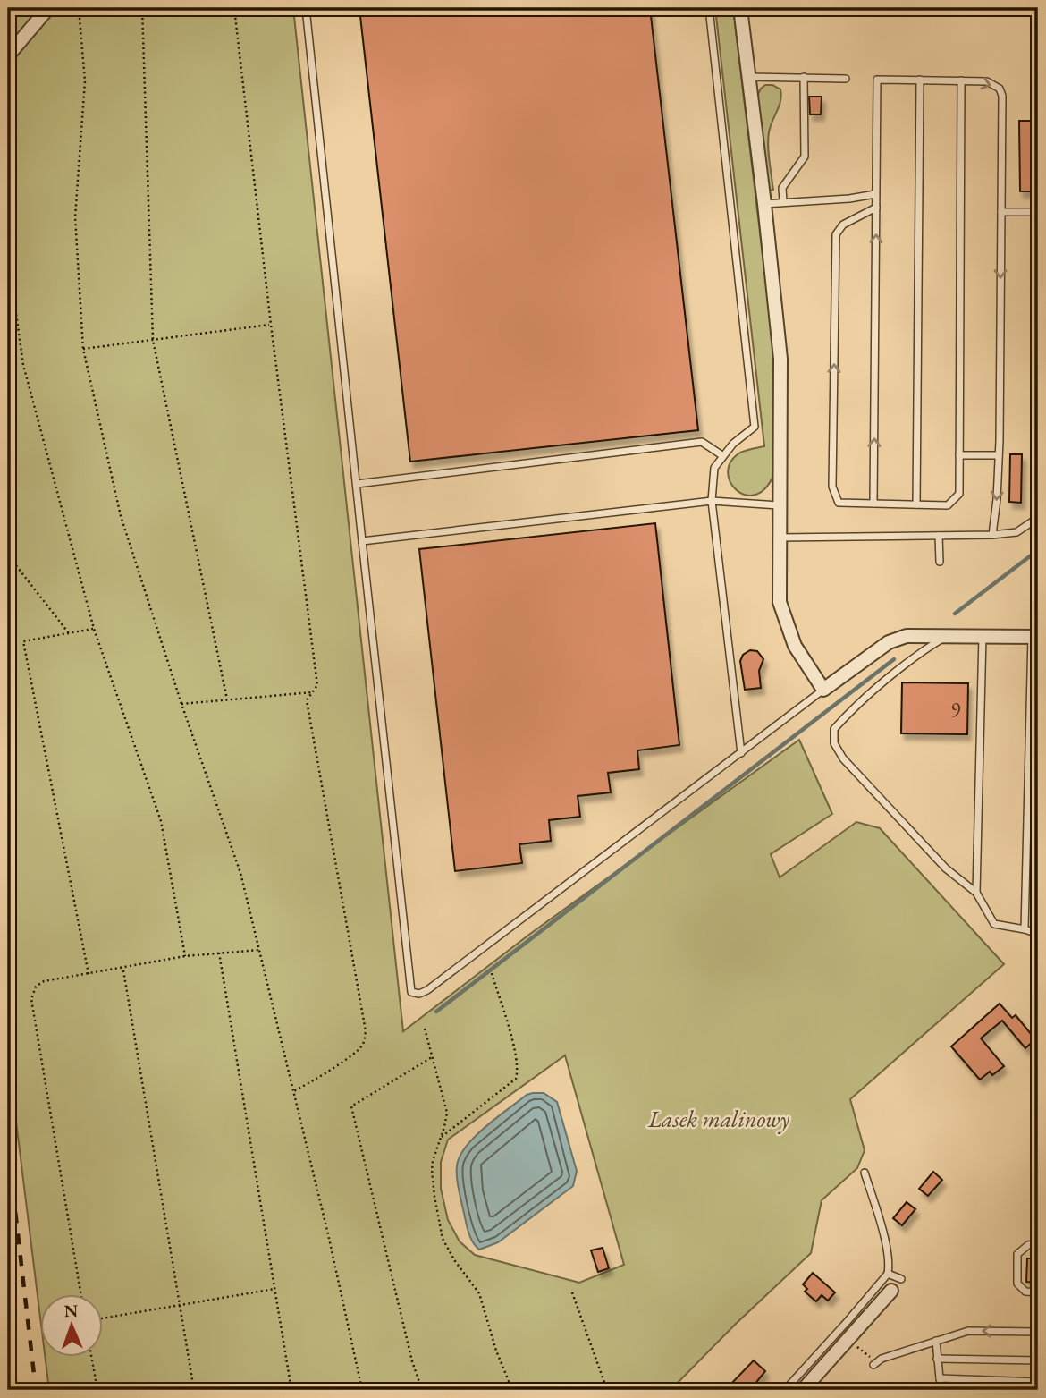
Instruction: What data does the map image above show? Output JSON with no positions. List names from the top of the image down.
{
  "parks": ["Lasek malinowy"],
  "house_numbers": ["9"],
  "north": "top"
}
